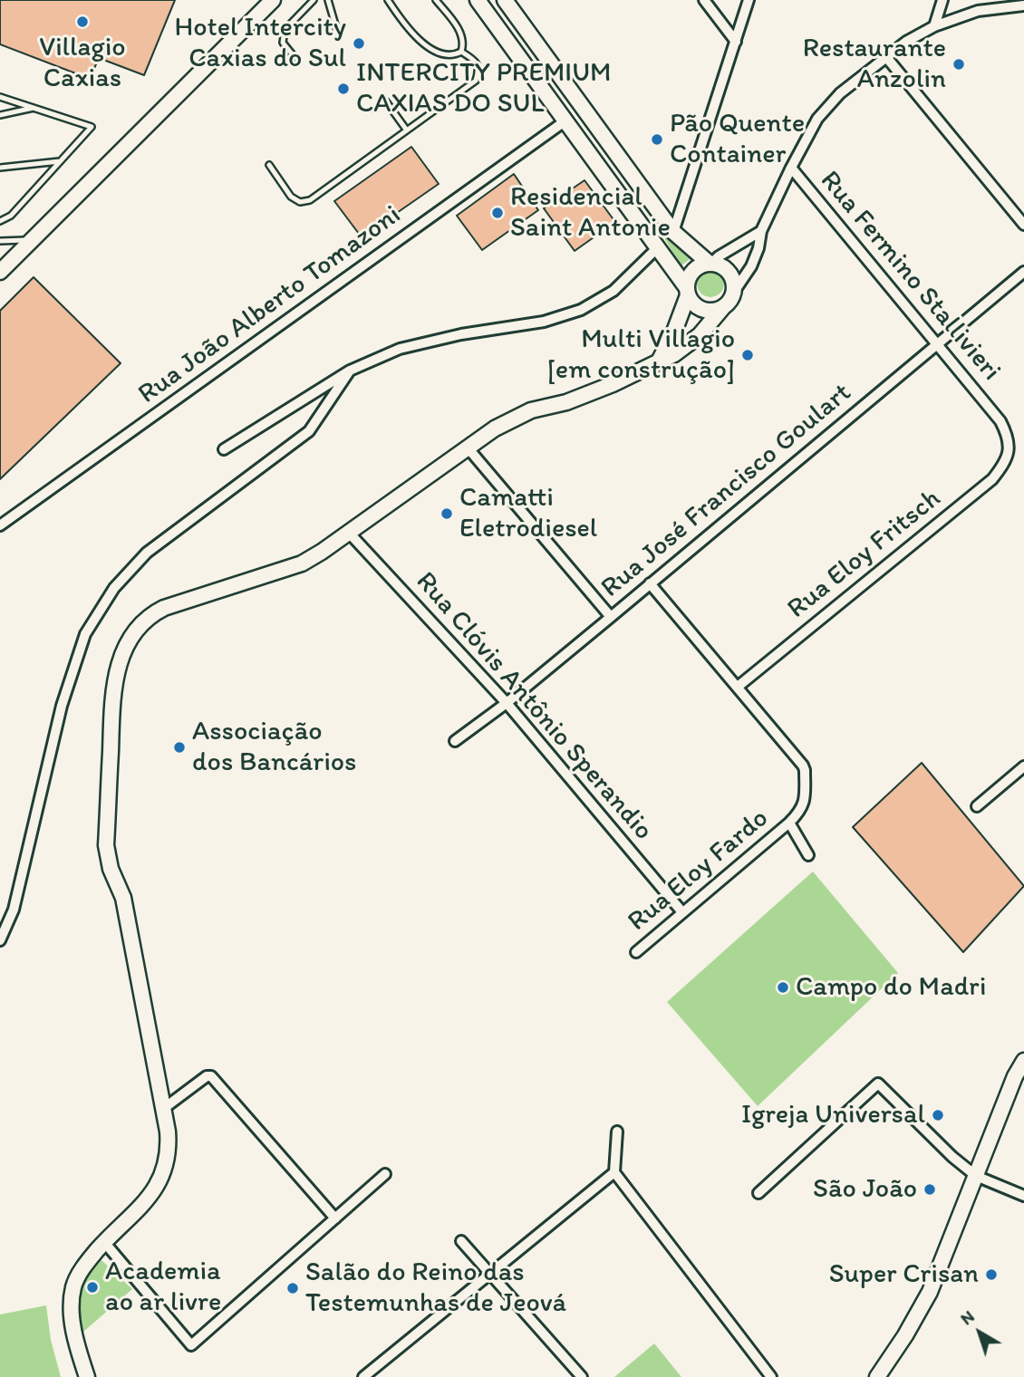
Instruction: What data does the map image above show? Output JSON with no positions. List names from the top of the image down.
{
  "streets": {
    "street": [
      "Rua Fermino Stallivieri",
      "Rua João Alberto Tomazoni",
      "Rua José Francisco Goulart",
      "Rua Eloy Fritsch",
      "Rua Clóvis Antônio Sperandio",
      "Rua Eloy Fardo"
    ]
  },
  "crossings": [
    ["Rua Fermino Stallivieri", "Rua José Francisco Goulart"],
    ["Rua Fermino Stallivieri", "Rua Eloy Fritsch"],
    ["Rua José Francisco Goulart", "Rua Clóvis Antônio Sperandio"],
    ["Rua José Francisco Goulart", "Rua Eloy Fardo"],
    ["Rua Eloy Fritsch", "Rua Eloy Fardo"],
    ["Rua Clóvis Antônio Sperandio", "Rua Eloy Fardo"]
  ],
  "places": [
    "Villagio Caxias",
    "Hotel Intercity Caxias do Sul",
    "Restaurante Anzolin",
    "INTERCITY PREMIUM CAXIAS DO SUL",
    "Pão Quente Container",
    "Residencial Saint Antonie",
    "Multi Villagio [em construção]",
    "Camatti Eletrodiesel",
    "Associação dos Bancários",
    "Campo do Madri",
    "Igreja Universal",
    "São João",
    "Super Crisan",
    "Academia ao ar livre",
    "Salão do Reino das Testemunhas de Jeová"
  ],
  "north": "top left"
}
